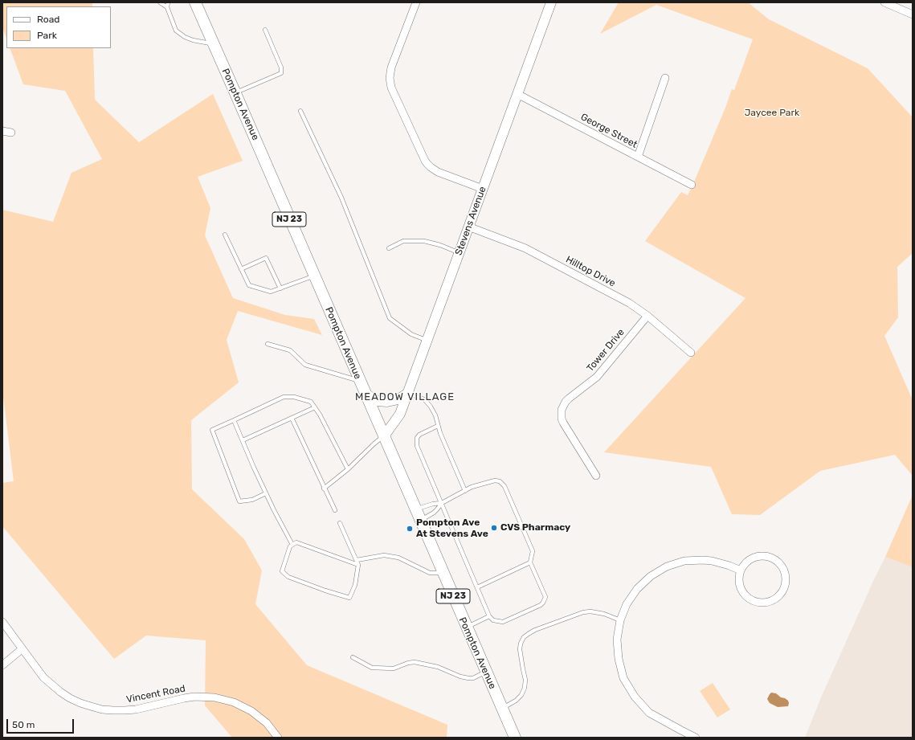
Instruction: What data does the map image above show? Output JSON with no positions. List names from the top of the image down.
{
  "streets": {
    "main road": ["Pompton Avenue", "NJ 23", "Stevens Avenue"],
    "street": [
      "George Street",
      "Hilltop Drive",
      "Tower Drive",
      "Vincent Road"
    ]
  },
  "crossings": [
    ["Pompton Avenue", "Stevens Avenue"],
    ["George Street", "Stevens Avenue"],
    ["Stevens Avenue", "Hilltop Drive"],
    ["Hilltop Drive", "Tower Drive"]
  ],
  "districts": ["MEADOW VILLAGE"],
  "parks": ["Jaycee Park"],
  "places": ["CVS Pharmacy", "Pompton Ave At Stevens Ave"],
  "legend": ["Road", "Park"],
  "scale_bar": "50 m"
}
